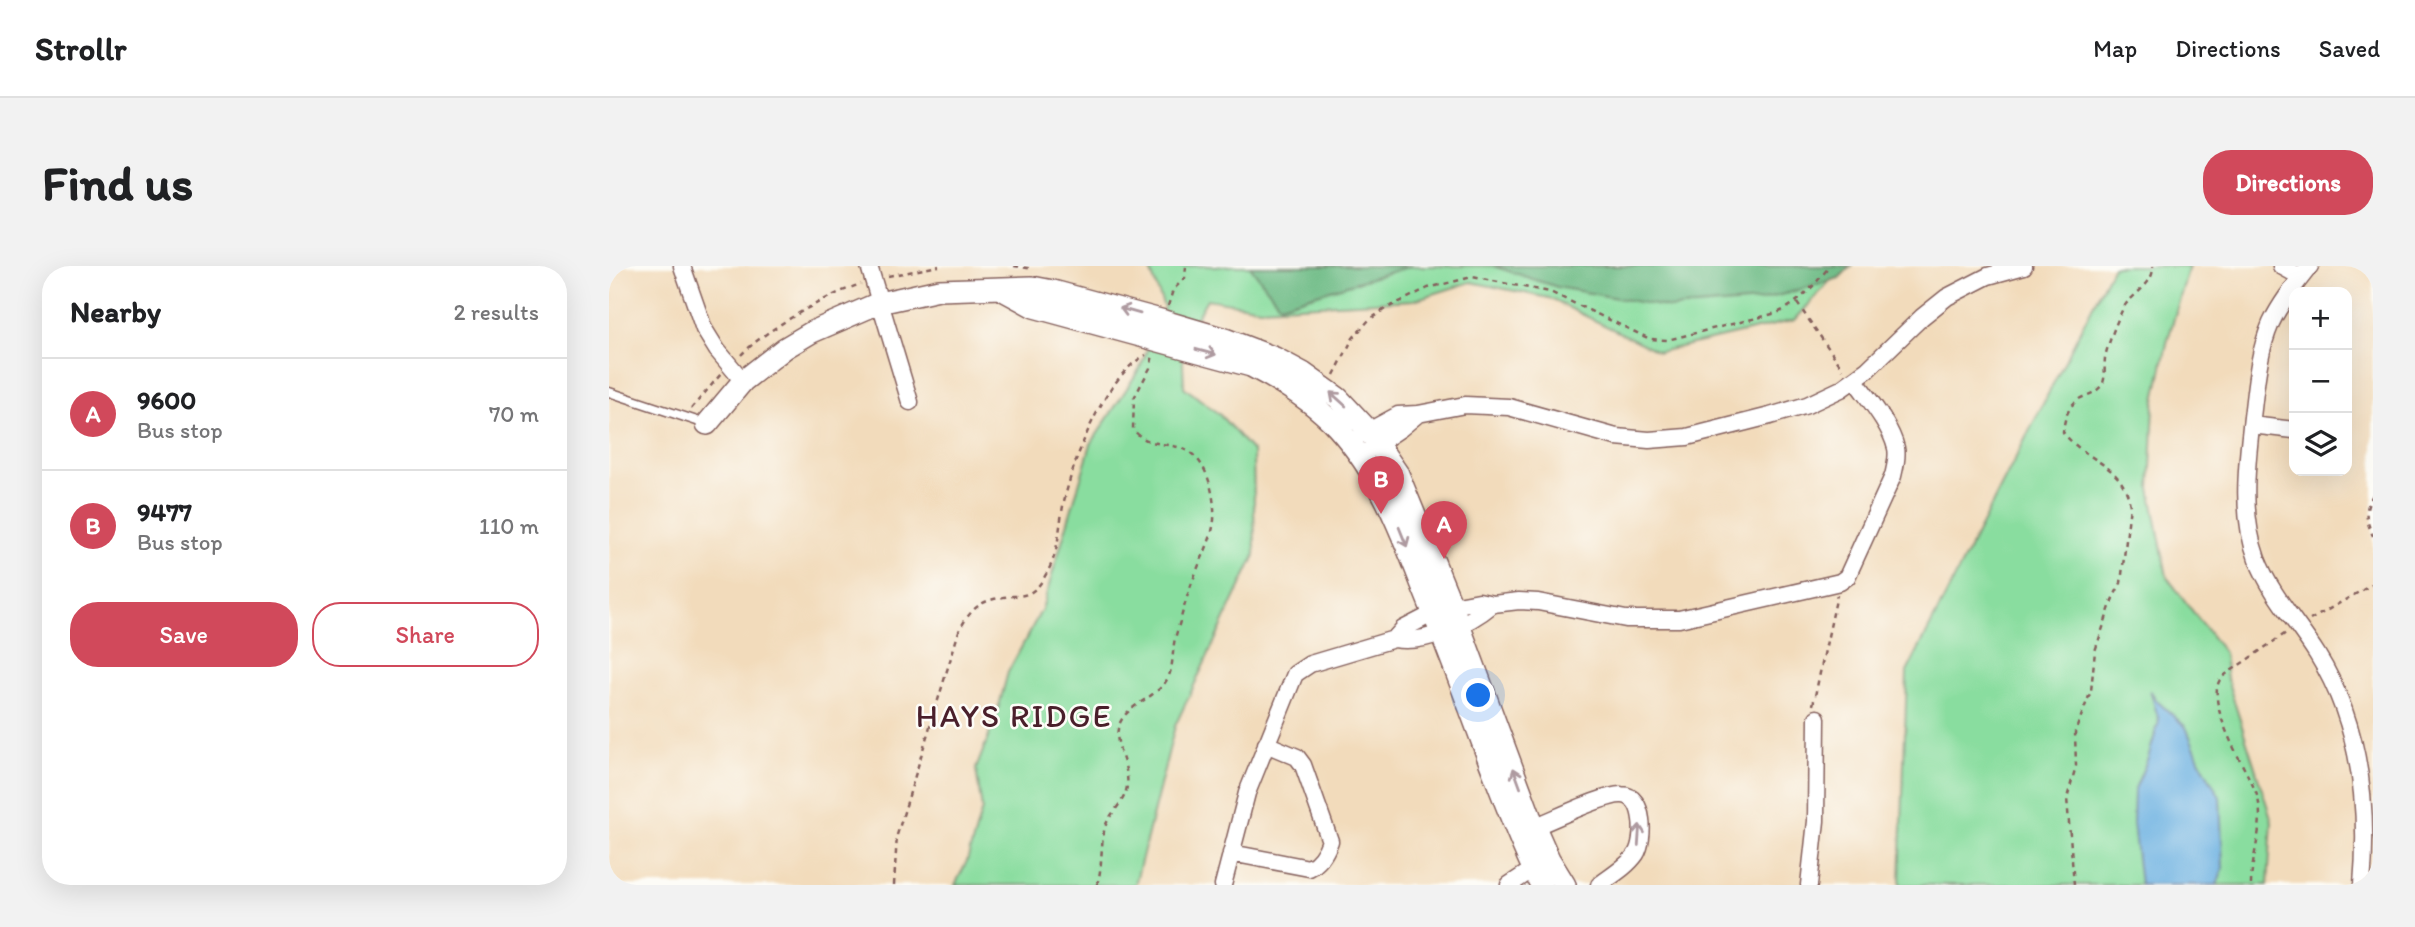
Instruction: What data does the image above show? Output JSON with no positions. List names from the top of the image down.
{
  "districts": ["HAYS RIDGE"],
  "page": {
    "header": "Strollr",
    "nav": ["Map", "Directions", "Saved"],
    "buttons": [
      "Directions",
      ["Save", "Share"]
    ],
    "title": "Find us",
    "heading": ["Nearby", "2 results"],
    "map_buttons": ["+", "−"],
    "list": [
      {
        "mark": "A",
        "name": "9600",
        "note": "Bus stop",
        "value": "70 m"
      },
      {
        "mark": "B",
        "name": "9477",
        "note": "Bus stop",
        "value": "110 m"
      }
    ],
    "pins": ["B", "A"]
  }
}
